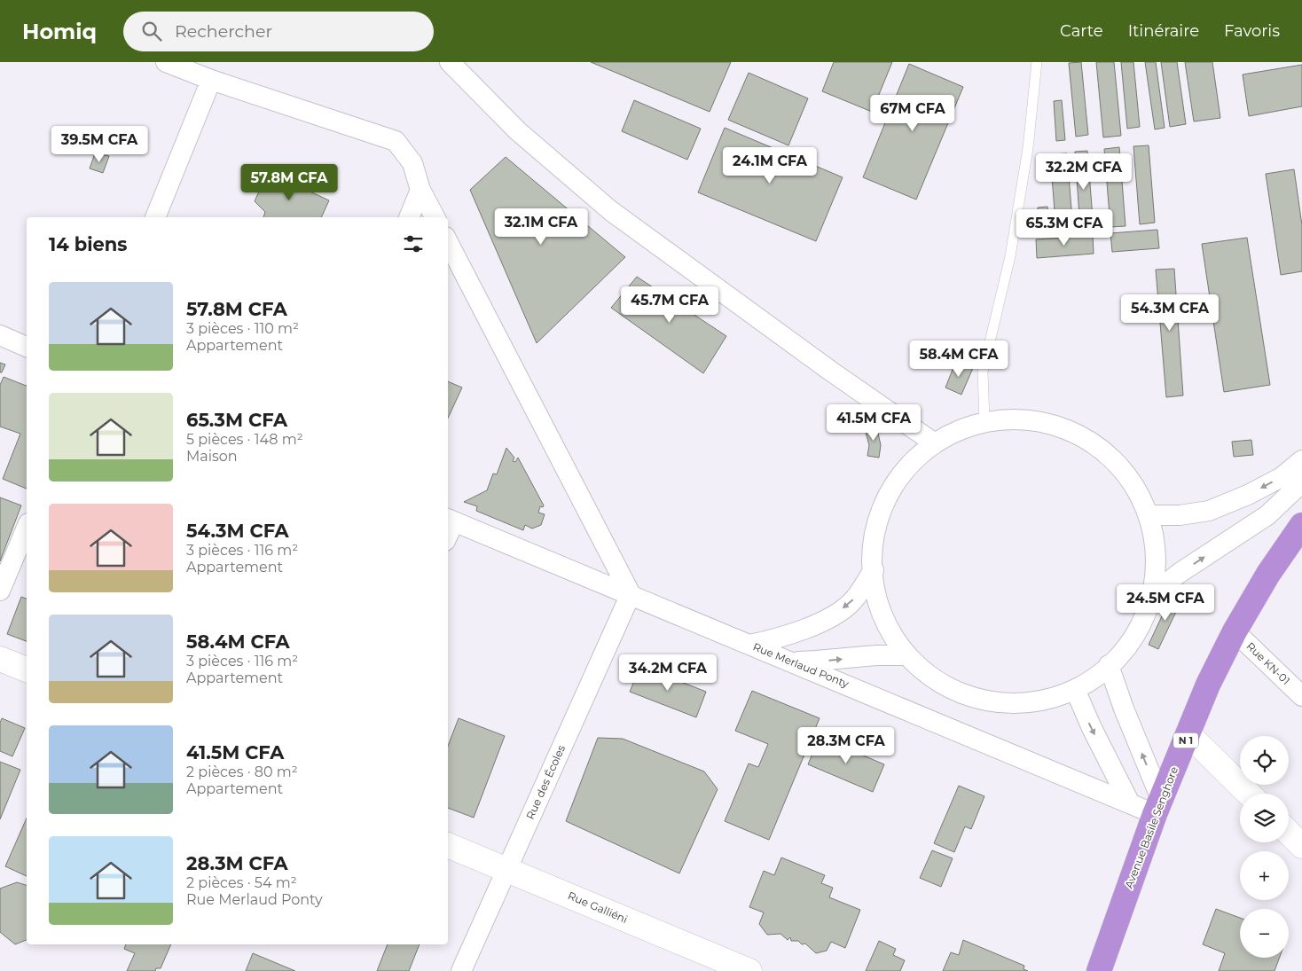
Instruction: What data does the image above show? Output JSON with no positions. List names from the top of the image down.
{
  "streets": {
    "highway": ["N 1", "Avenue Basile Senghore"],
    "street": [
      "Rue KN-01",
      "Rue Merlaud Ponty",
      "Rue des Écoles",
      "Rue Galliéni"
    ]
  },
  "crossings": [
    ["Rue KN-01", "Avenue Basile Senghore"],
    ["Rue Merlaud Ponty", "Rue des Écoles"],
    ["Rue Merlaud Ponty", "Avenue Basile Senghore"],
    ["Rue des Écoles", "Rue Galliéni"]
  ],
  "page": {
    "header": "Homiq",
    "search": "Rechercher",
    "nav": ["Carte", "Itinéraire", "Favoris"],
    "price": [
      "67M CFA",
      "39.5M CFA",
      "24.1M CFA",
      "32.2M CFA",
      "57.8M CFA",
      "32.1M CFA",
      "65.3M CFA",
      "45.7M CFA",
      "54.3M CFA",
      "58.4M CFA",
      "41.5M CFA",
      "24.5M CFA",
      "34.2M CFA",
      "28.3M CFA"
    ],
    "heading": "14 biens",
    "list": [
      {
        "name": "57.8M CFA",
        "note": "3 pièces · 110 m² · Appartement"
      },
      {
        "name": "65.3M CFA",
        "note": "5 pièces · 148 m² · Maison"
      },
      {
        "name": "54.3M CFA",
        "note": "3 pièces · 116 m² · Appartement"
      },
      {
        "name": "58.4M CFA",
        "note": "3 pièces · 116 m² · Appartement"
      },
      {
        "name": "41.5M CFA",
        "note": "2 pièces · 80 m² · Appartement"
      },
      {
        "name": "28.3M CFA",
        "note": "2 pièces · 54 m² · Rue Merlaud Ponty"
      }
    ],
    "map_buttons": ["+", "−"]
  }
}
